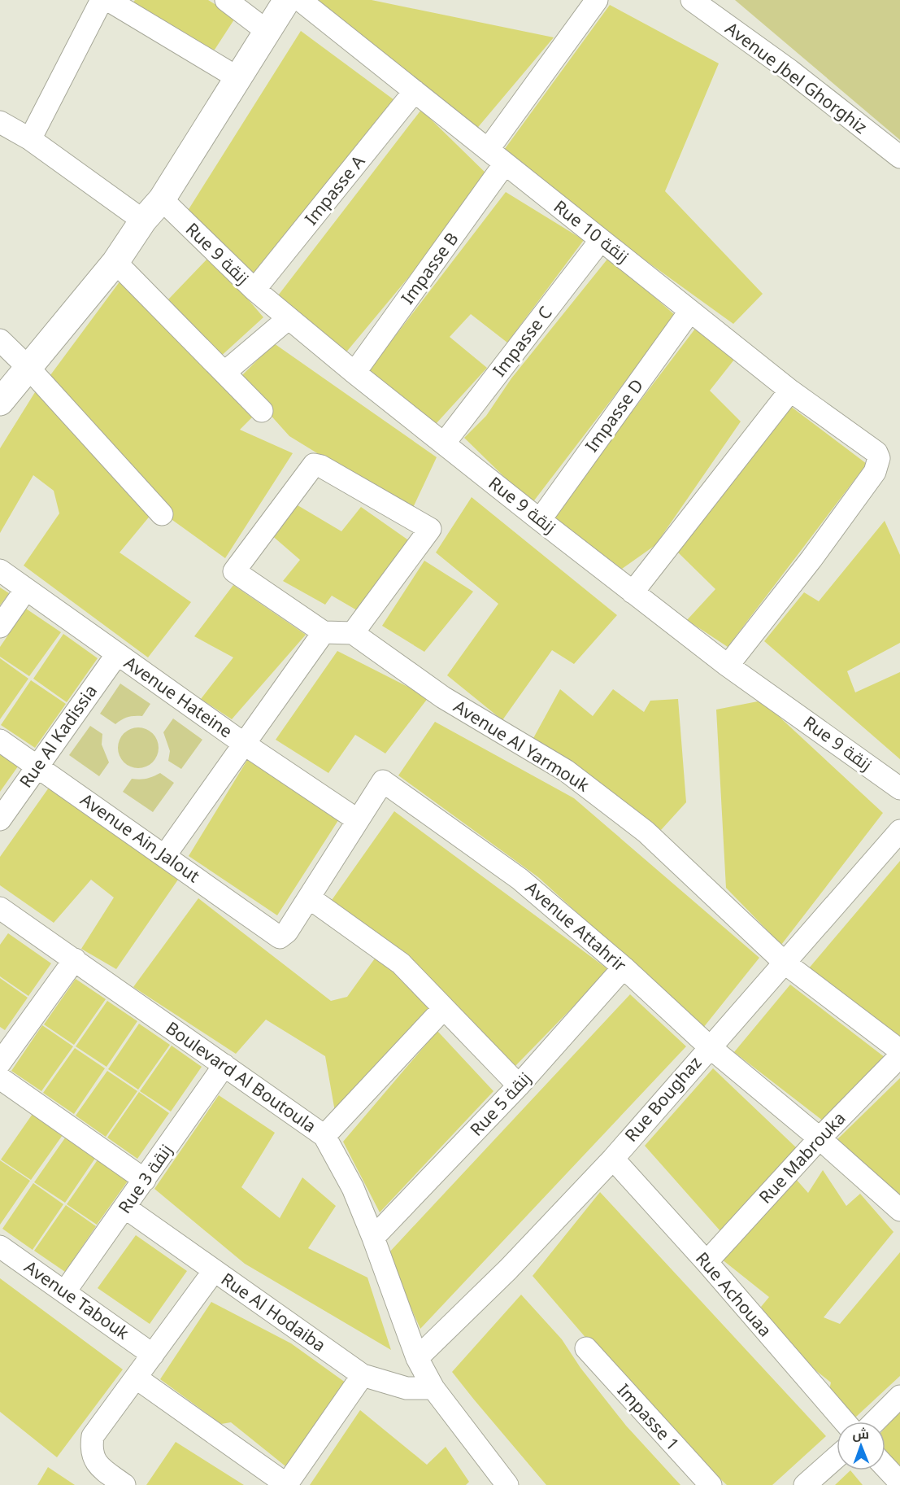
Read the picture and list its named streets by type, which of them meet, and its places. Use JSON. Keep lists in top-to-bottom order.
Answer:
{
  "streets": {
    "street": [
      "Avenue Jbel Ghorghiz",
      "Impasse A",
      "Rue 10 زنقة",
      "Rue 9 زنقة",
      "Impasse B",
      "Impasse C",
      "Impasse D",
      "Avenue Hateine",
      "Rue Al Kadissia",
      "Avenue Al Yarmouk",
      "Avenue Ain Jalout",
      "Avenue Attahrir",
      "Boulevard Al Boutoula",
      "Rue Boughaz",
      "Rue 5 زنقة",
      "Rue Mabrouka",
      "Rue 3 زنقة",
      "Rue Achouaa",
      "Avenue Tabouk",
      "Rue Al Hodaiba",
      "Impasse 1"
    ]
  },
  "crossings": [
    ["Impasse A", "Rue 10 زنقة"],
    ["Impasse A", "Rue 9 زنقة"],
    ["Rue 10 زنقة", "Rue 9 زنقة"],
    ["Rue 10 زنقة", "Impasse B"],
    ["Rue 10 زنقة", "Impasse C"],
    ["Rue 10 زنقة", "Impasse D"],
    ["Rue 9 زنقة", "Impasse B"],
    ["Rue 9 زنقة", "Impasse C"],
    ["Rue 9 زنقة", "Impasse D"],
    ["Avenue Hateine", "Rue Al Kadissia"],
    ["Avenue Hateine", "Avenue Attahrir"],
    ["Rue Al Kadissia", "Avenue Ain Jalout"],
    ["Avenue Al Yarmouk", "Rue Boughaz"],
    ["Avenue Ain Jalout", "Avenue Attahrir"],
    ["Avenue Attahrir", "Rue Boughaz"],
    ["Avenue Attahrir", "Rue 5 زنقة"],
    ["Avenue Attahrir", "Rue Mabrouka"],
    ["Boulevard Al Boutoula", "Rue Boughaz"],
    ["Boulevard Al Boutoula", "Rue 5 زنقة"],
    ["Boulevard Al Boutoula", "Rue 3 زنقة"],
    ["Boulevard Al Boutoula", "Rue Al Hodaiba"],
    ["Rue Boughaz", "Rue Achouaa"],
    ["Rue Mabrouka", "Rue Achouaa"],
    ["Rue 3 زنقة", "Avenue Tabouk"],
    ["Rue 3 زنقة", "Rue Al Hodaiba"]
  ],
  "north": "top"
}
